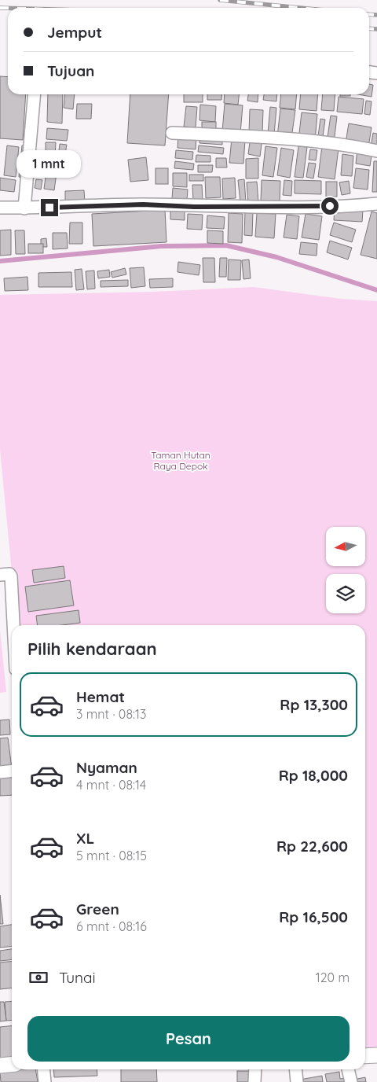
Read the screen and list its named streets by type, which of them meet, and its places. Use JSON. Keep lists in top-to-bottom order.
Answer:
{
  "parks": ["Taman Hutan Raya Depok"],
  "north": "left",
  "page": {
    "banner": ["Jemput", "Tujuan"],
    "bubble": "1 mnt",
    "heading": "Pilih kendaraan",
    "list": [
      {
        "name": "Hemat",
        "note": "3 mnt · 08:13",
        "value": "Rp 13,300"
      },
      {
        "name": "Nyaman",
        "note": "4 mnt · 08:14",
        "value": "Rp 18,000"
      },
      {
        "name": "XL",
        "note": "5 mnt · 08:15",
        "value": "Rp 22,600"
      },
      {
        "name": "Green",
        "note": "6 mnt · 08:16",
        "value": "Rp 16,500"
      }
    ],
    "pay": ["Tunai", "120 m"],
    "buttons": "Pesan"
  }
}
